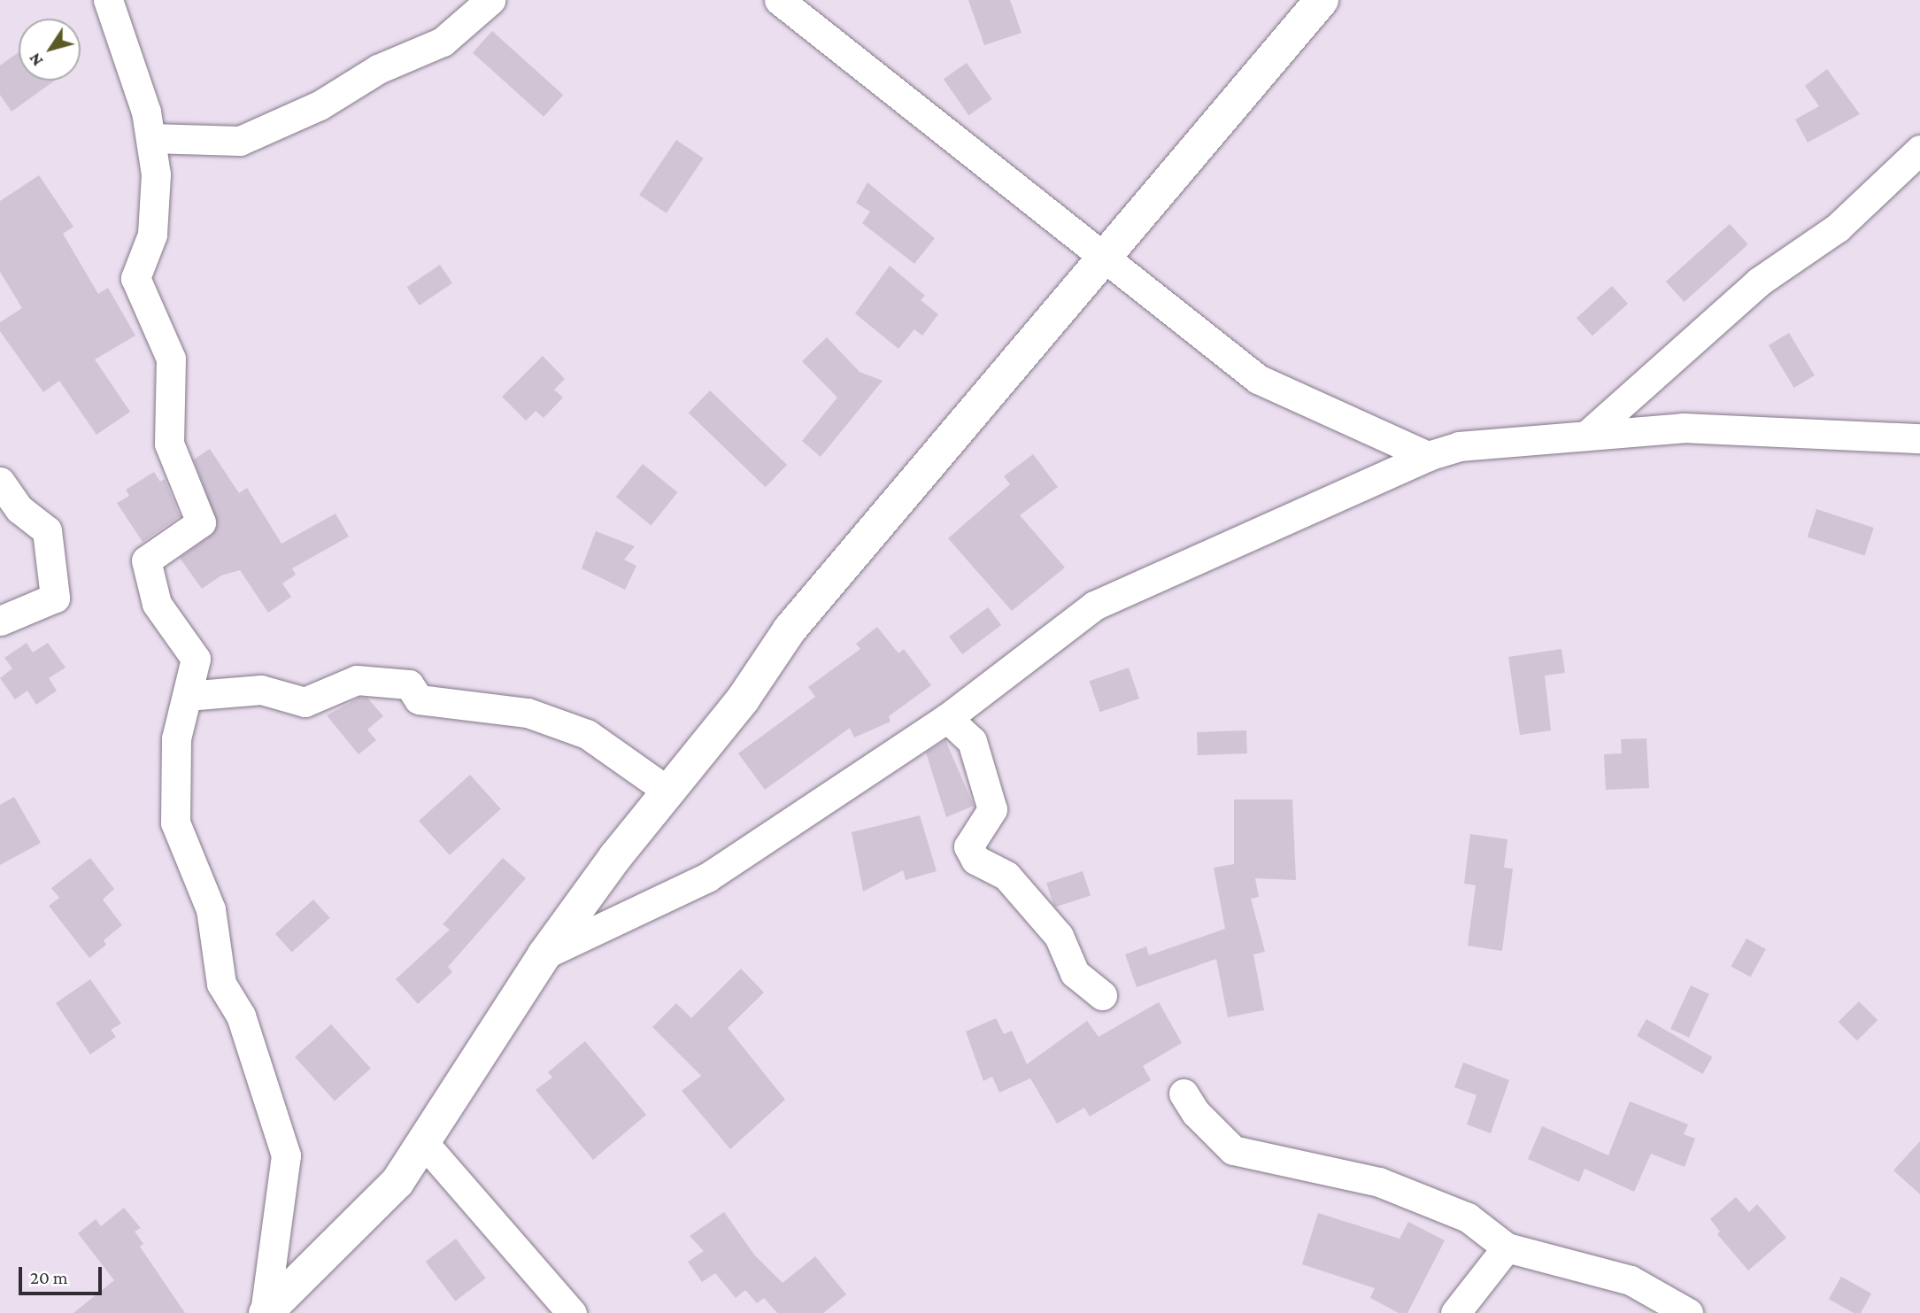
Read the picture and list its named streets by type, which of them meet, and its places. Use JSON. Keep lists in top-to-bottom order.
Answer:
{
  "scale_bar": "20 m",
  "north": "bottom left"
}
